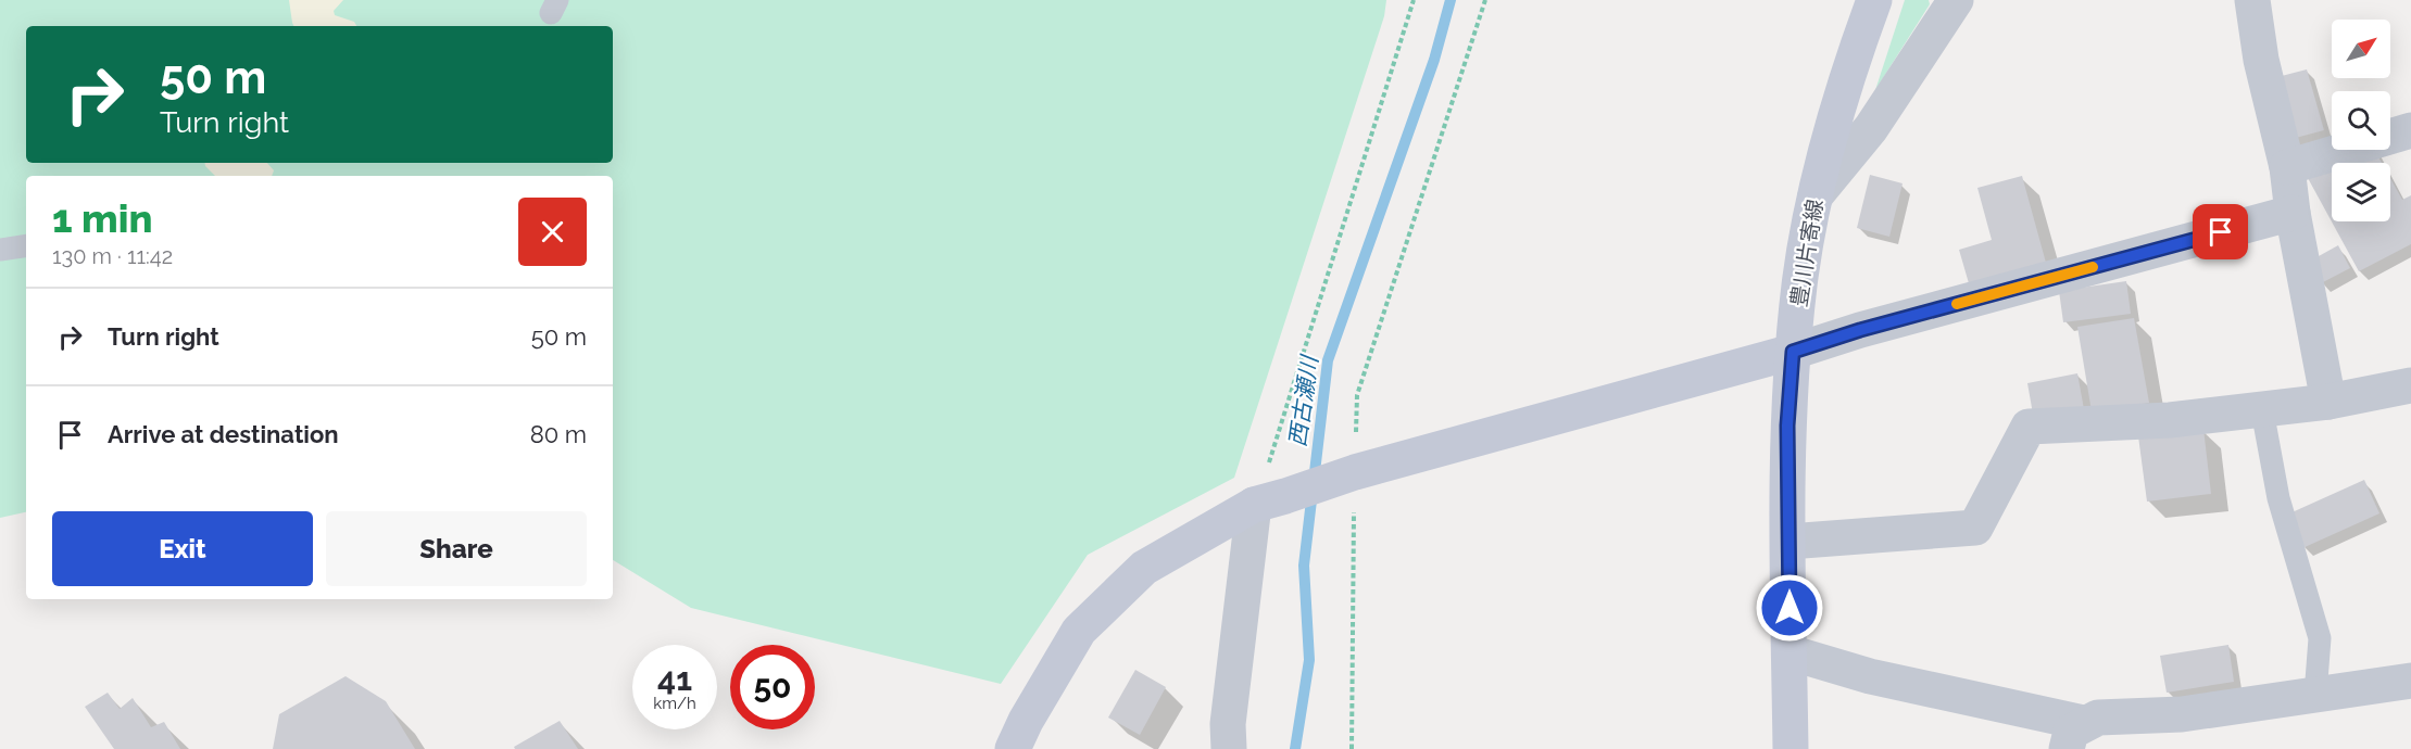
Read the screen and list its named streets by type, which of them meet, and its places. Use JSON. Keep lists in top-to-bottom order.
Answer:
{
  "streets": {
    "street": ["豊川片寄線"]
  },
  "water": ["西古瀬川"],
  "north": "top right",
  "page": {
    "turn": ["50 m", "Turn right"],
    "heading": ["1 min", "130 m · 11:42"],
    "list": [
      {
        "name": "Turn right",
        "value": "50 m"
      },
      {
        "name": "Arrive at destination",
        "value": "80 m"
      }
    ],
    "buttons": ["Exit", "Share"],
    "speed": "41 km/h",
    "limit": "50"
  }
}
